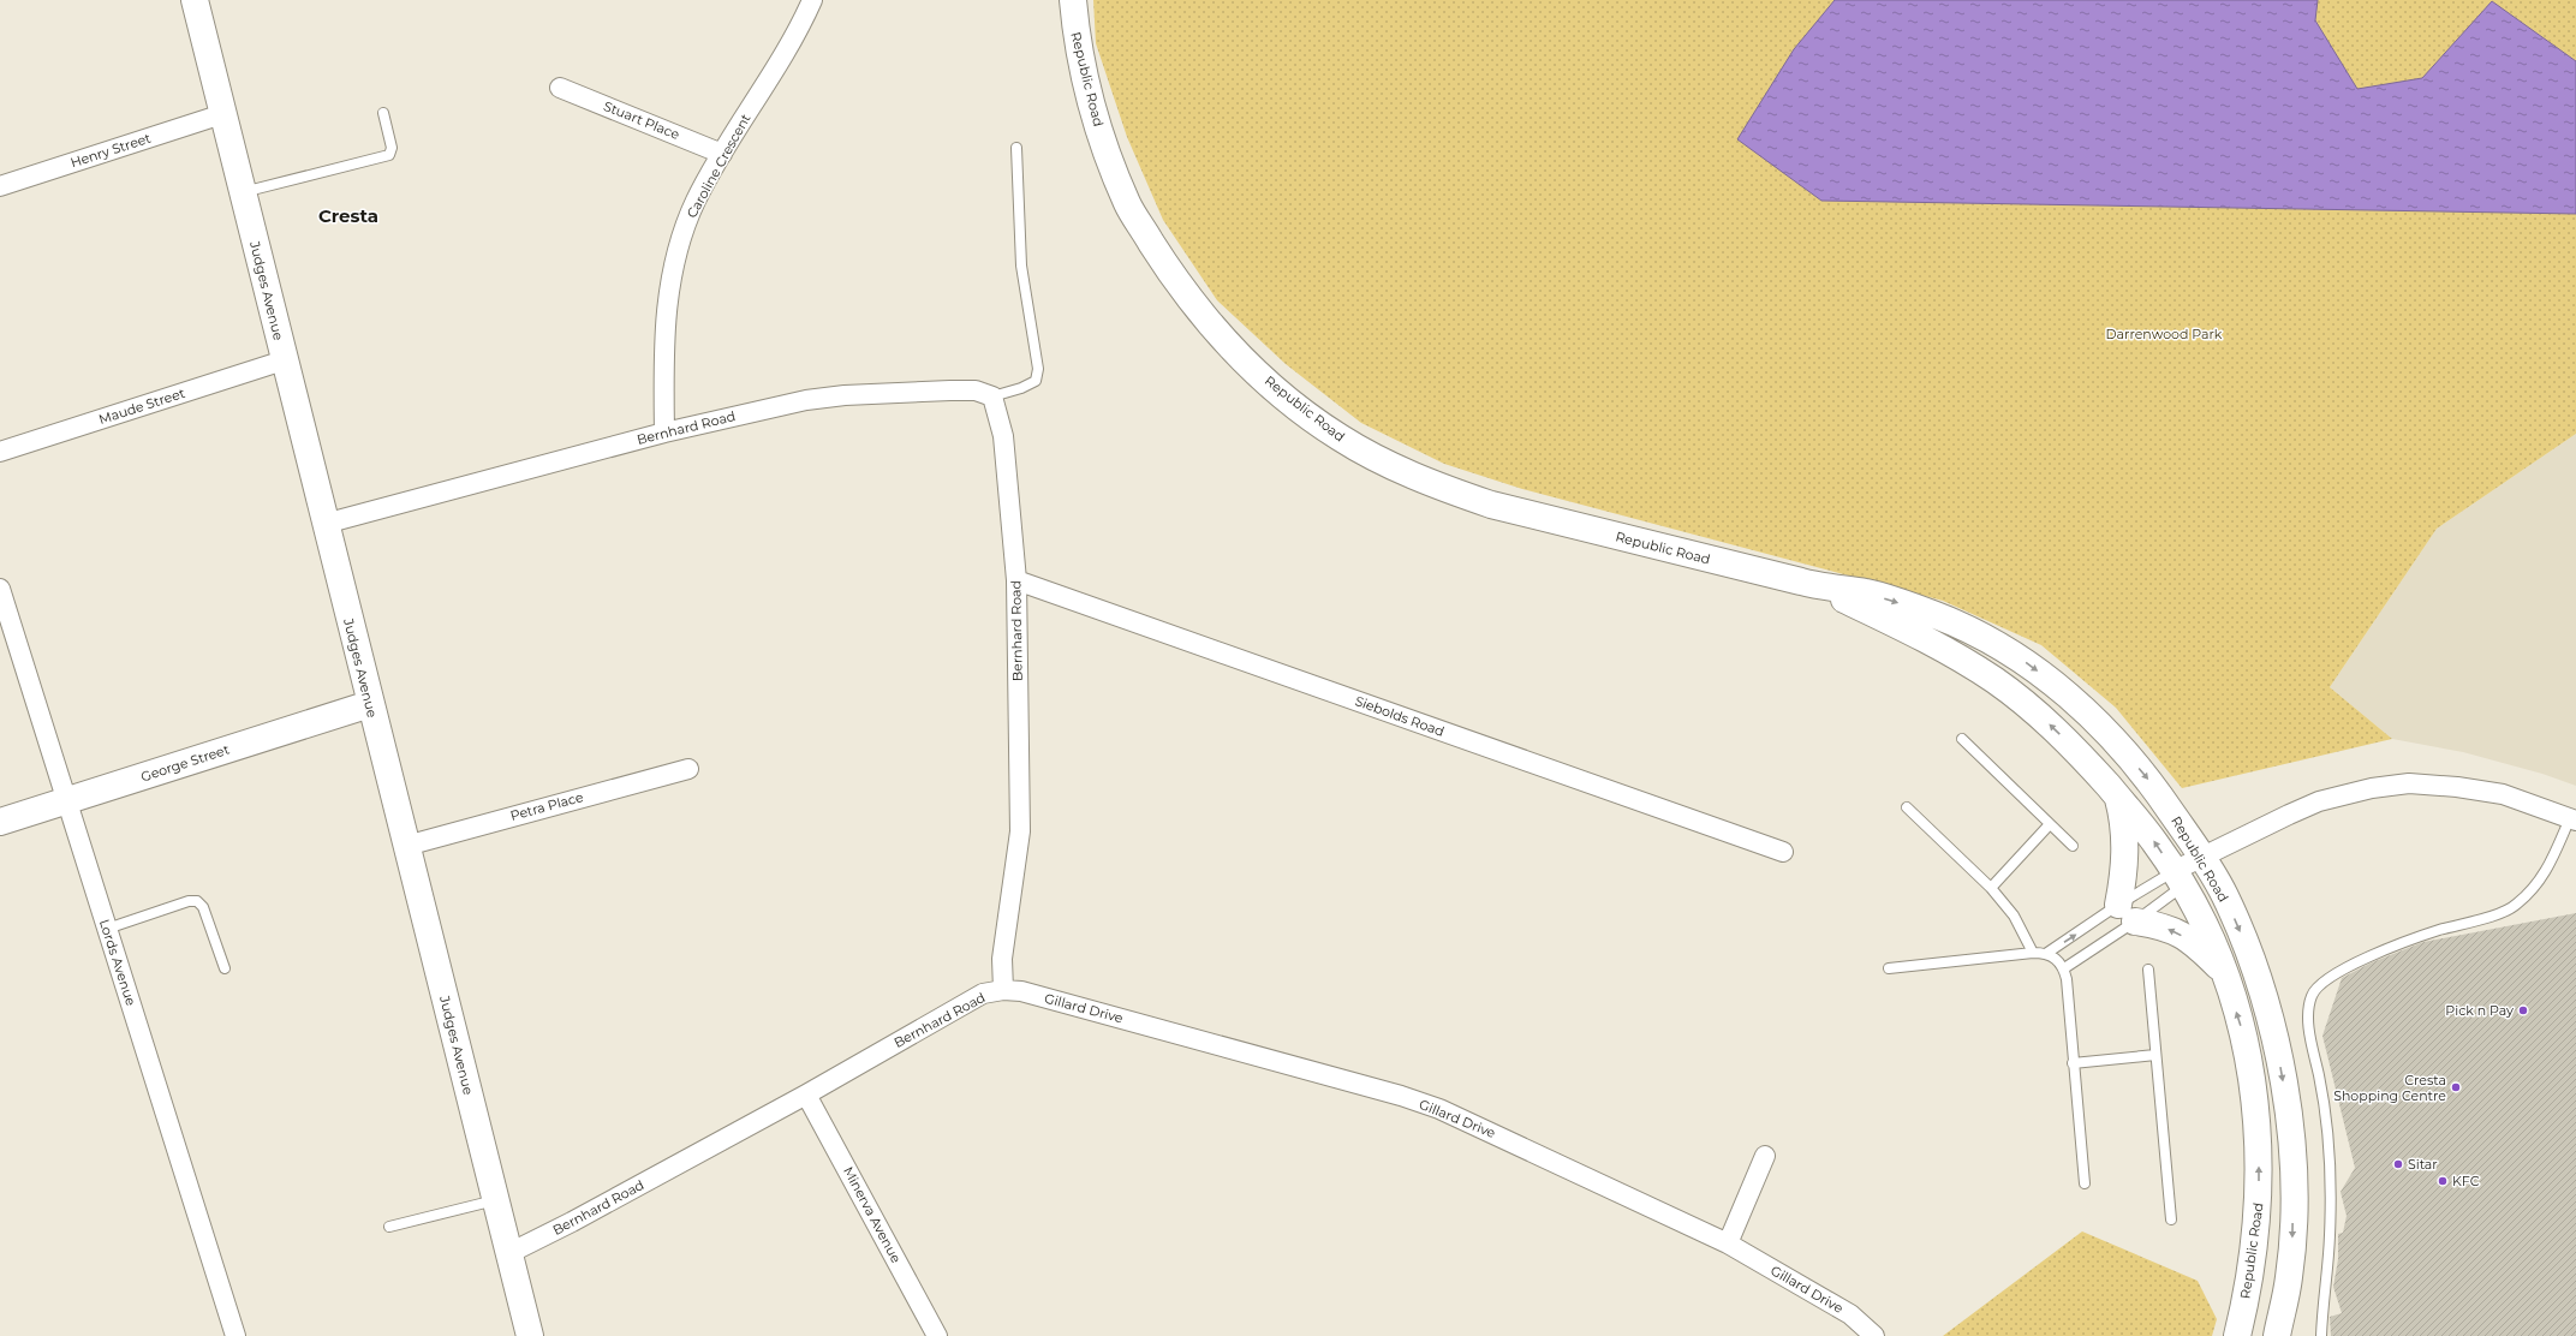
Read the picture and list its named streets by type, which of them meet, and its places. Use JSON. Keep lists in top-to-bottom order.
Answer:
{
  "streets": {
    "main road": ["Republic Road", "Judges Avenue", "George Street"],
    "street": [
      "Stuart Place",
      "Henry Street",
      "Caroline Crescent",
      "Maude Street",
      "Bernhard Road",
      "Siebolds Road",
      "Petra Place",
      "Lords Avenue",
      "Gillard Drive",
      "Minerva Avenue"
    ]
  },
  "crossings": [
    ["Stuart Place", "Caroline Crescent"],
    ["Henry Street", "Judges Avenue"],
    ["Caroline Crescent", "Bernhard Road"],
    ["Judges Avenue", "Maude Street"],
    ["Judges Avenue", "Bernhard Road"],
    ["Judges Avenue", "George Street"],
    ["Judges Avenue", "Petra Place"],
    ["Bernhard Road", "Siebolds Road"],
    ["Bernhard Road", "Gillard Drive"],
    ["Bernhard Road", "Minerva Avenue"],
    ["George Street", "Lords Avenue"]
  ],
  "districts": ["Cresta"],
  "parks": ["Darrenwood Park"],
  "places": [
    "Pick n Pay",
    "Cresta Shopping Centre",
    "Sitar",
    "KFC"
  ]
}
